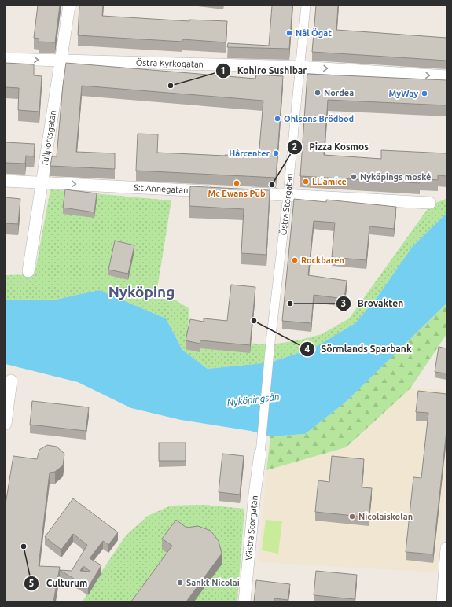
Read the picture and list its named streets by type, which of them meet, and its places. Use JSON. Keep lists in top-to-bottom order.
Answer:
{
  "streets": {
    "street": [
      "Östra Kyrkogatan",
      "Tullportsgatan",
      "S:t Annegatan",
      "Östra Storgatan",
      "Västra Storgatan"
    ]
  },
  "crossings": [
    ["Östra Kyrkogatan", "Tullportsgatan"],
    ["Östra Kyrkogatan", "Östra Storgatan"],
    ["Tullportsgatan", "S:t Annegatan"],
    ["Östra Storgatan", "Västra Storgatan"]
  ],
  "one_way": ["Östra Kyrkogatan", "S:t Annegatan"],
  "districts": ["Nyköping"],
  "water": ["Nyköpingsån"],
  "places": [
    "Nål Ögat",
    "Kohiro Sushibar",
    "Nordea",
    "MyWay",
    "Ohlsons Brödbod",
    "Hårcenter",
    "Nyköpings moské",
    "LL'amice",
    "Mc Ewans Pub",
    "Pizza Kosmos",
    "Rockbaren",
    "Brovakten",
    "Sörmlands Sparbank",
    "Nicolaiskolan",
    "Culturum",
    "Sankt Nicolai"
  ]
}
